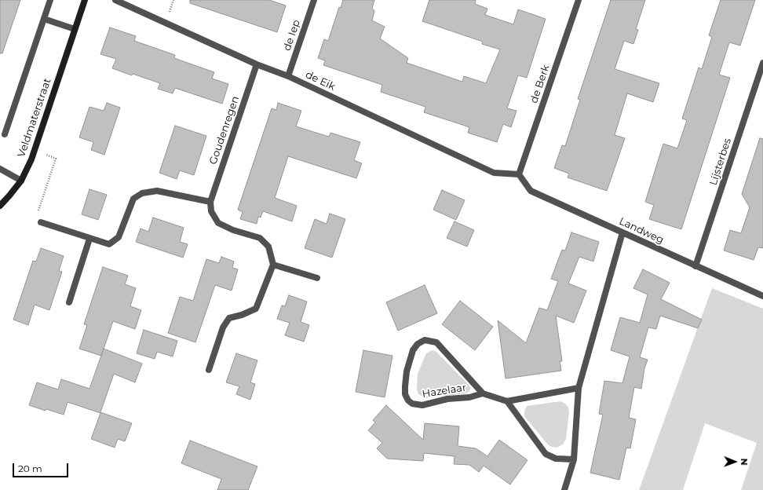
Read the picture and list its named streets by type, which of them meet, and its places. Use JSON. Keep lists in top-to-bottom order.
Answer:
{
  "streets": {
    "street": [
      "de Iep",
      "de Eik",
      "de Berk",
      "Veldmaterstraat",
      "Goudenregen",
      "Lijsterbes",
      "Landweg",
      "Hazelaar"
    ]
  },
  "crossings": [
    ["de Iep", "de Eik"],
    ["de Eik", "de Berk"],
    ["de Eik", "Goudenregen"],
    ["de Eik", "Landweg"],
    ["de Berk", "Landweg"],
    ["Lijsterbes", "Landweg"]
  ],
  "scale_bar": "20 m",
  "north": "right"
}
